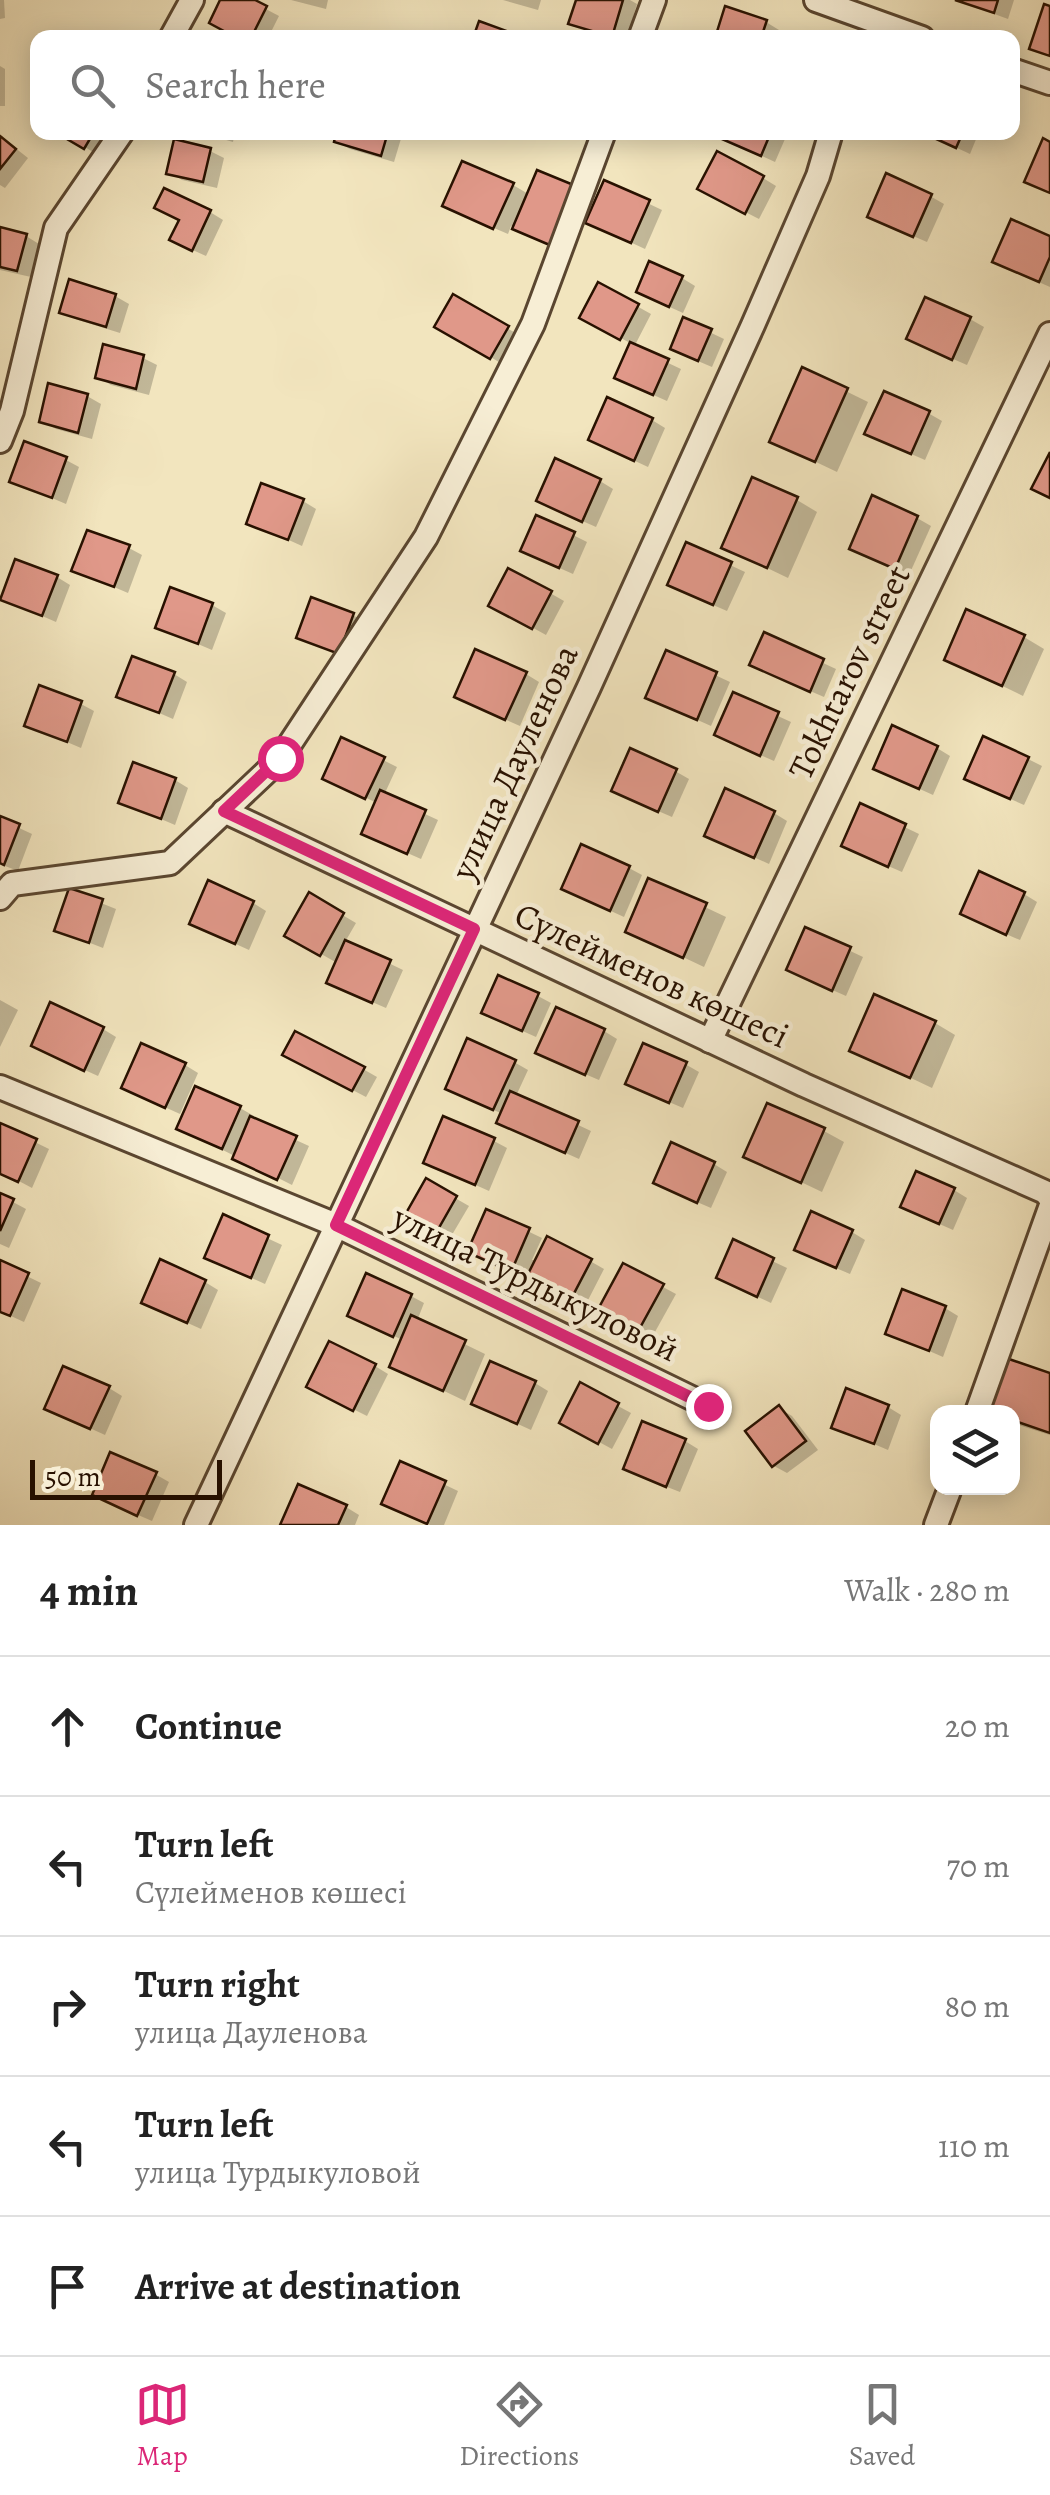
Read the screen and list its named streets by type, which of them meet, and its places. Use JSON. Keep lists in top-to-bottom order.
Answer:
{
  "streets": {
    "street": [
      "Tokhtarov street",
      "улица Дауленова",
      "Сүлейменов көшесі",
      "улица Турдыкуловой"
    ]
  },
  "crossings": [
    ["Tokhtarov street", "Сүлейменов көшесі"],
    ["улица Дауленова", "Сүлейменов көшесі"],
    ["улица Дауленова", "улица Турдыкуловой"]
  ],
  "scale_bar": "50 m",
  "page": {
    "search": "Search here",
    "scale": "50 m",
    "heading": ["4 min", "Walk · 280 m"],
    "list": [
      ["Continue", "20 m"],
      ["Turn left", "Сүлейменов көшесі", "70 m"],
      ["Turn right", "улица Дауленова", "80 m"],
      ["Turn left", "улица Турдыкуловой", "110 m"],
      "Arrive at destination"
    ],
    "nav": ["Map", "Directions", "Saved"]
  }
}
